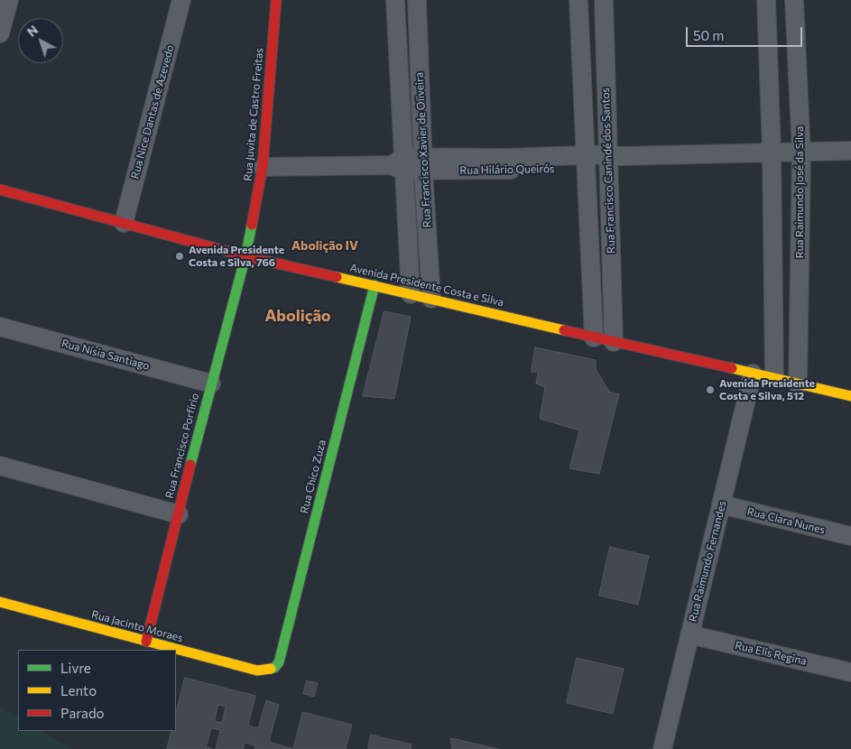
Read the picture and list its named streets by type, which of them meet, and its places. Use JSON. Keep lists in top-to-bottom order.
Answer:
{
  "streets": {
    "street": [
      "Rua Nice Dantas de Azevedo",
      "Rua Juvita de Castro Freitas",
      "Rua Francisco Xavier de Oliveira",
      "Rua Hilário Queirós",
      "Rua Francisco Canindé dos Santos",
      "Rua Raimundo José da Silva",
      "Avenida Presidente Costa e Silva",
      "Rua Nísia Santiago",
      "Rua Francisco Porfírio",
      "Rua Chico Zuza",
      "Rua Clara Nunes",
      "Rua Raimundo Fernandes",
      "Rua Jacinto Moraes",
      "Rua Elis Regina"
    ]
  },
  "crossings": [
    ["Rua Nice Dantas de Azevedo", "Avenida Presidente Costa e Silva"],
    ["Rua Juvita de Castro Freitas", "Rua Hilário Queirós"],
    ["Rua Juvita de Castro Freitas", "Avenida Presidente Costa e Silva"],
    ["Rua Juvita de Castro Freitas", "Rua Francisco Porfírio"],
    ["Rua Francisco Xavier de Oliveira", "Rua Hilário Queirós"],
    ["Rua Francisco Xavier de Oliveira", "Avenida Presidente Costa e Silva"],
    ["Rua Hilário Queirós", "Rua Francisco Canindé dos Santos"],
    ["Rua Hilário Queirós", "Rua Raimundo José da Silva"],
    ["Rua Francisco Canindé dos Santos", "Avenida Presidente Costa e Silva"],
    ["Rua Raimundo José da Silva", "Avenida Presidente Costa e Silva"],
    ["Avenida Presidente Costa e Silva", "Rua Francisco Porfírio"],
    ["Avenida Presidente Costa e Silva", "Rua Chico Zuza"],
    ["Avenida Presidente Costa e Silva", "Rua Raimundo Fernandes"],
    ["Rua Nísia Santiago", "Rua Francisco Porfírio"],
    ["Rua Francisco Porfírio", "Rua Jacinto Moraes"],
    ["Rua Chico Zuza", "Rua Jacinto Moraes"],
    ["Rua Clara Nunes", "Rua Raimundo Fernandes"],
    ["Rua Raimundo Fernandes", "Rua Elis Regina"]
  ],
  "districts": ["Abolição IV", "Abolição"],
  "places": ["Avenida Presidente Costa e Silva, 766", "Avenida Presidente Costa e Silva, 512"],
  "legend": ["Livre", "Lento", "Parado"],
  "scale_bar": "50 m",
  "north": "top left"
}
